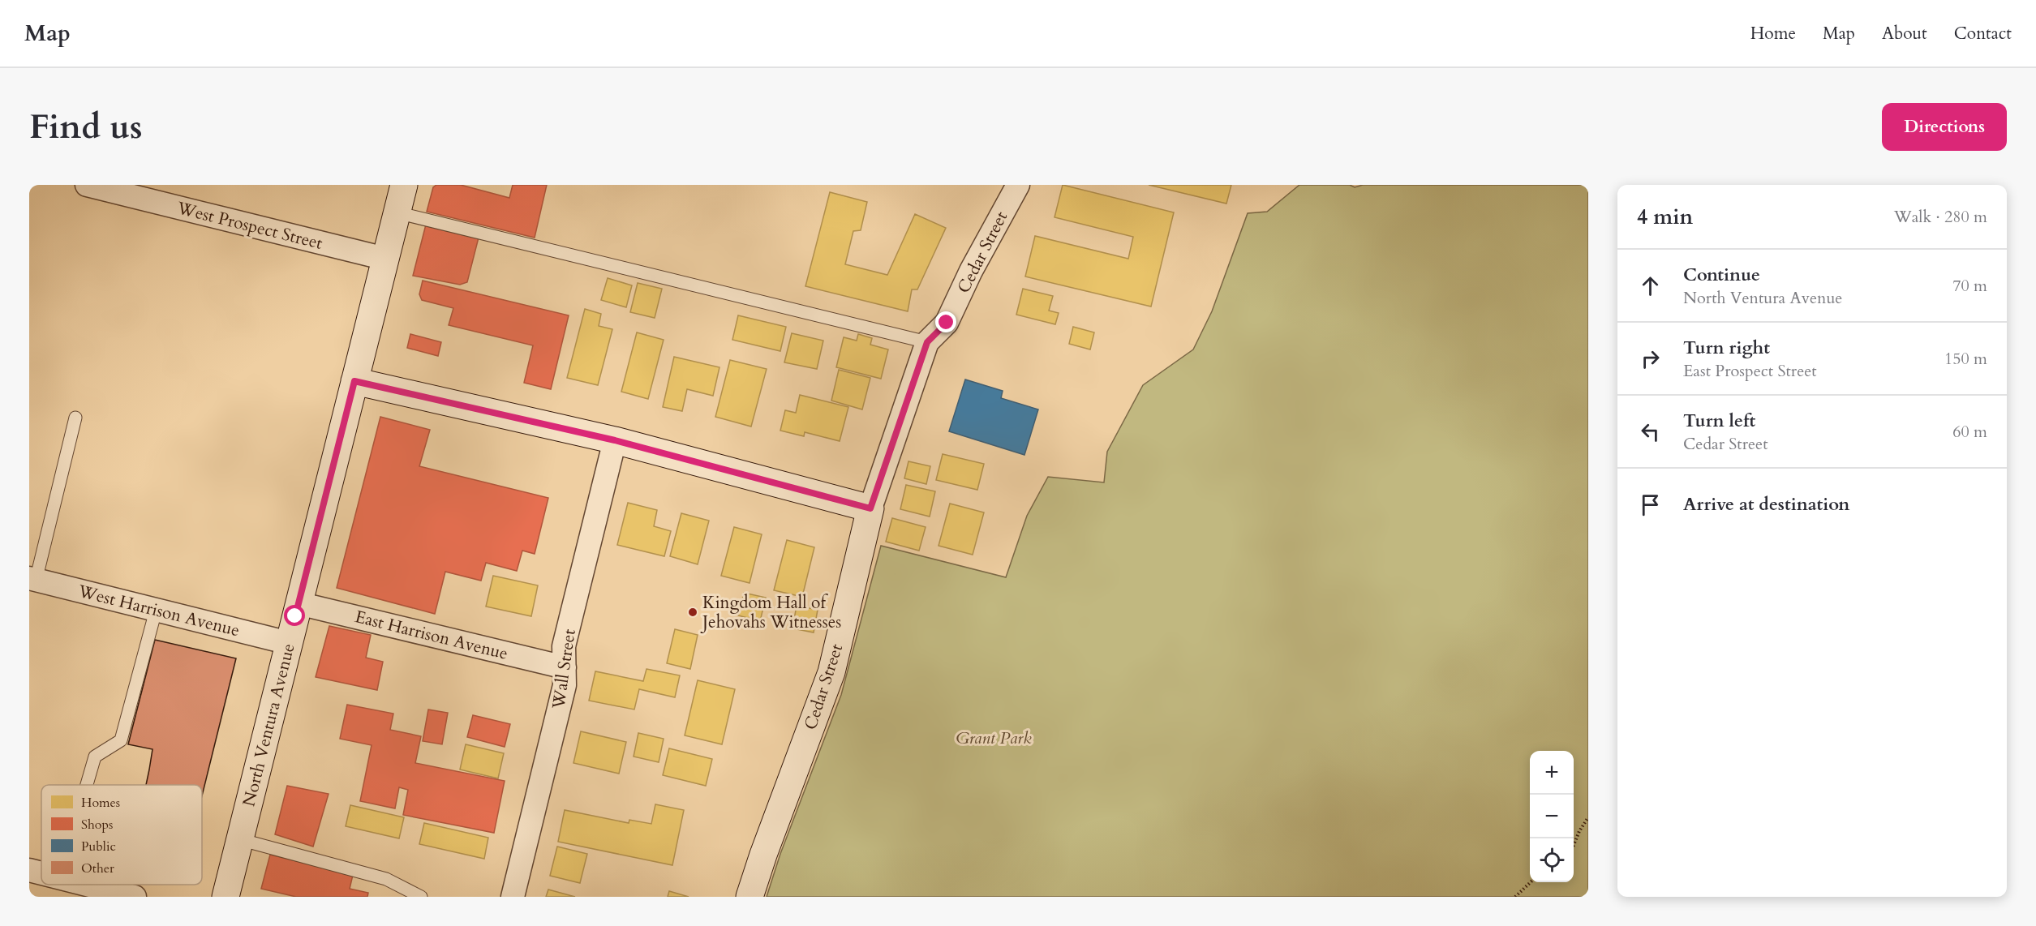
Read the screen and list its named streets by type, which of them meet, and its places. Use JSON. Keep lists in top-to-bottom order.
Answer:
{
  "streets": {
    "main road": ["Cedar Street", "North Ventura Avenue"],
    "street": [
      "West Prospect Street",
      "West Harrison Avenue",
      "East Harrison Avenue",
      "Wall Street"
    ]
  },
  "crossings": [
    ["West Prospect Street", "North Ventura Avenue"],
    ["West Harrison Avenue", "North Ventura Avenue"],
    ["East Harrison Avenue", "Wall Street"],
    ["East Harrison Avenue", "North Ventura Avenue"]
  ],
  "parks": ["Grant Park"],
  "places": ["Kingdom Hall of Jehovahs Witnesses"],
  "legend": [
    "Homes",
    "Shops",
    "Public",
    "Other"
  ],
  "page": {
    "header": "Map",
    "nav": [
      "Home",
      "Map",
      "About",
      "Contact"
    ],
    "buttons": "Directions",
    "title": "Find us",
    "heading": ["4 min", "Walk · 280 m"],
    "list": [
      ["Continue", "North Ventura Avenue", "70 m"],
      ["Turn right", "East Prospect Street", "150 m"],
      ["Turn left", "Cedar Street", "60 m"],
      "Arrive at destination"
    ],
    "map_buttons": ["+", "−"]
  }
}
